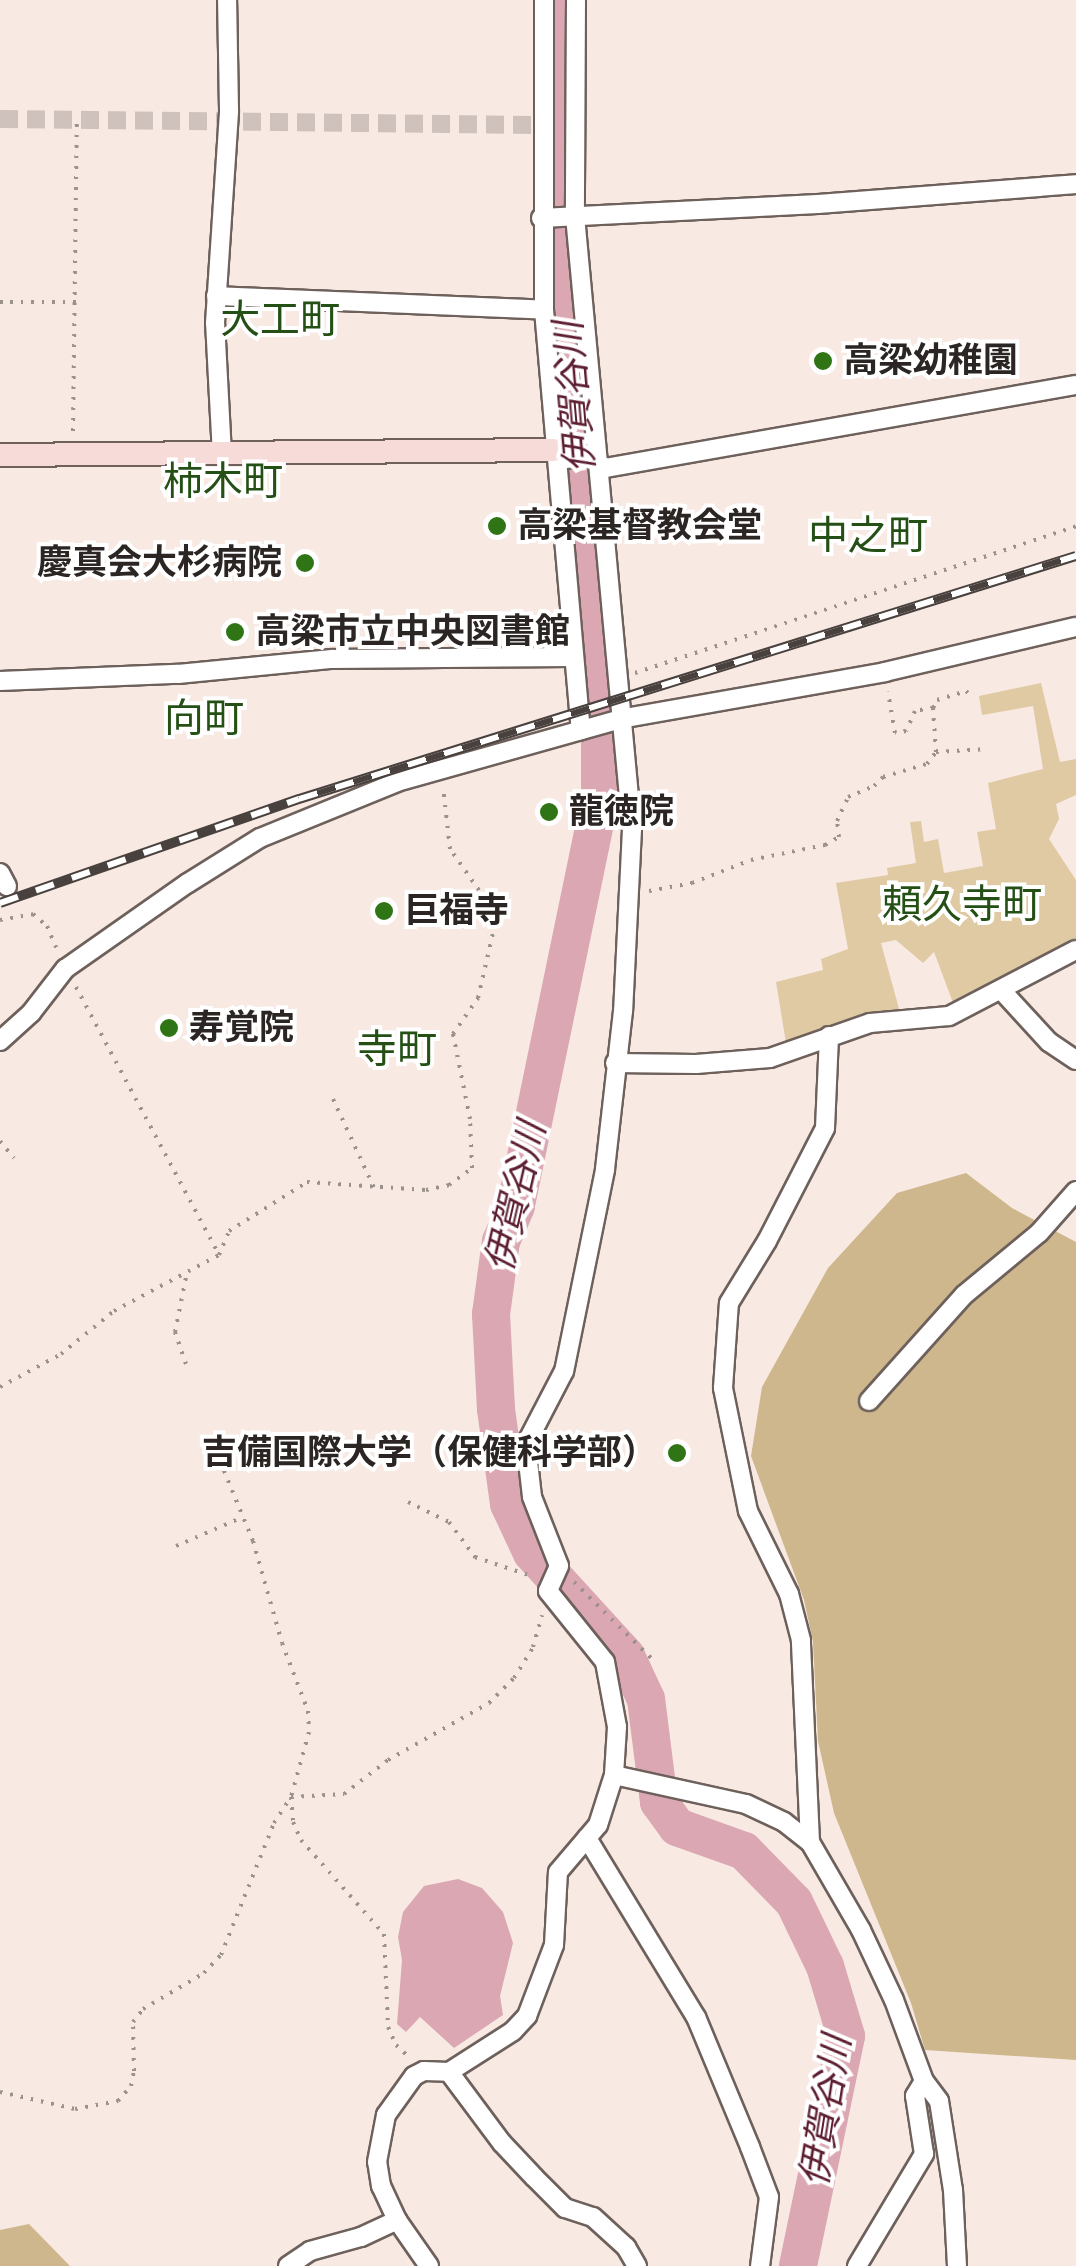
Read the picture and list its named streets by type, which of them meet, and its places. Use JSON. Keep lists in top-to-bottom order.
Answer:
{
  "districts": [
    "大工町",
    "柿木町",
    "中之町",
    "向町",
    "頼久寺町",
    "寺町"
  ],
  "water": ["伊賀谷川"],
  "places": [
    "高梁幼稚園",
    "高梁基督教会堂",
    "慶真会大杉病院",
    "高梁市立中央図書館",
    "龍徳院",
    "巨福寺",
    "寿覚院",
    "吉備国際大学（保健科学部）"
  ]
}
